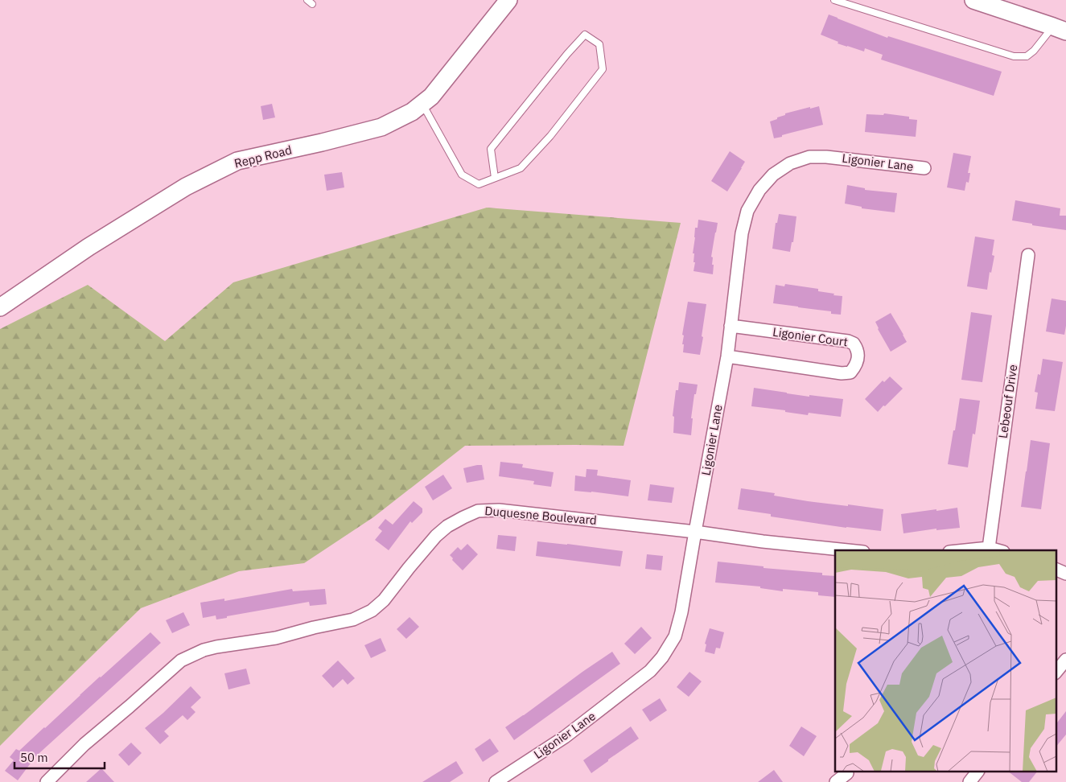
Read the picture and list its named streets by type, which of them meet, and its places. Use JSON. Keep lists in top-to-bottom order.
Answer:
{
  "streets": {
    "street": [
      "Repp Road",
      "Ligonier Lane",
      "Ligonier Court",
      "Lebeouf Drive",
      "Duquesne Boulevard"
    ]
  },
  "crossings": [
    ["Ligonier Lane", "Ligonier Court"],
    ["Ligonier Lane", "Duquesne Boulevard"]
  ],
  "scale_bar": "50 m"
}
